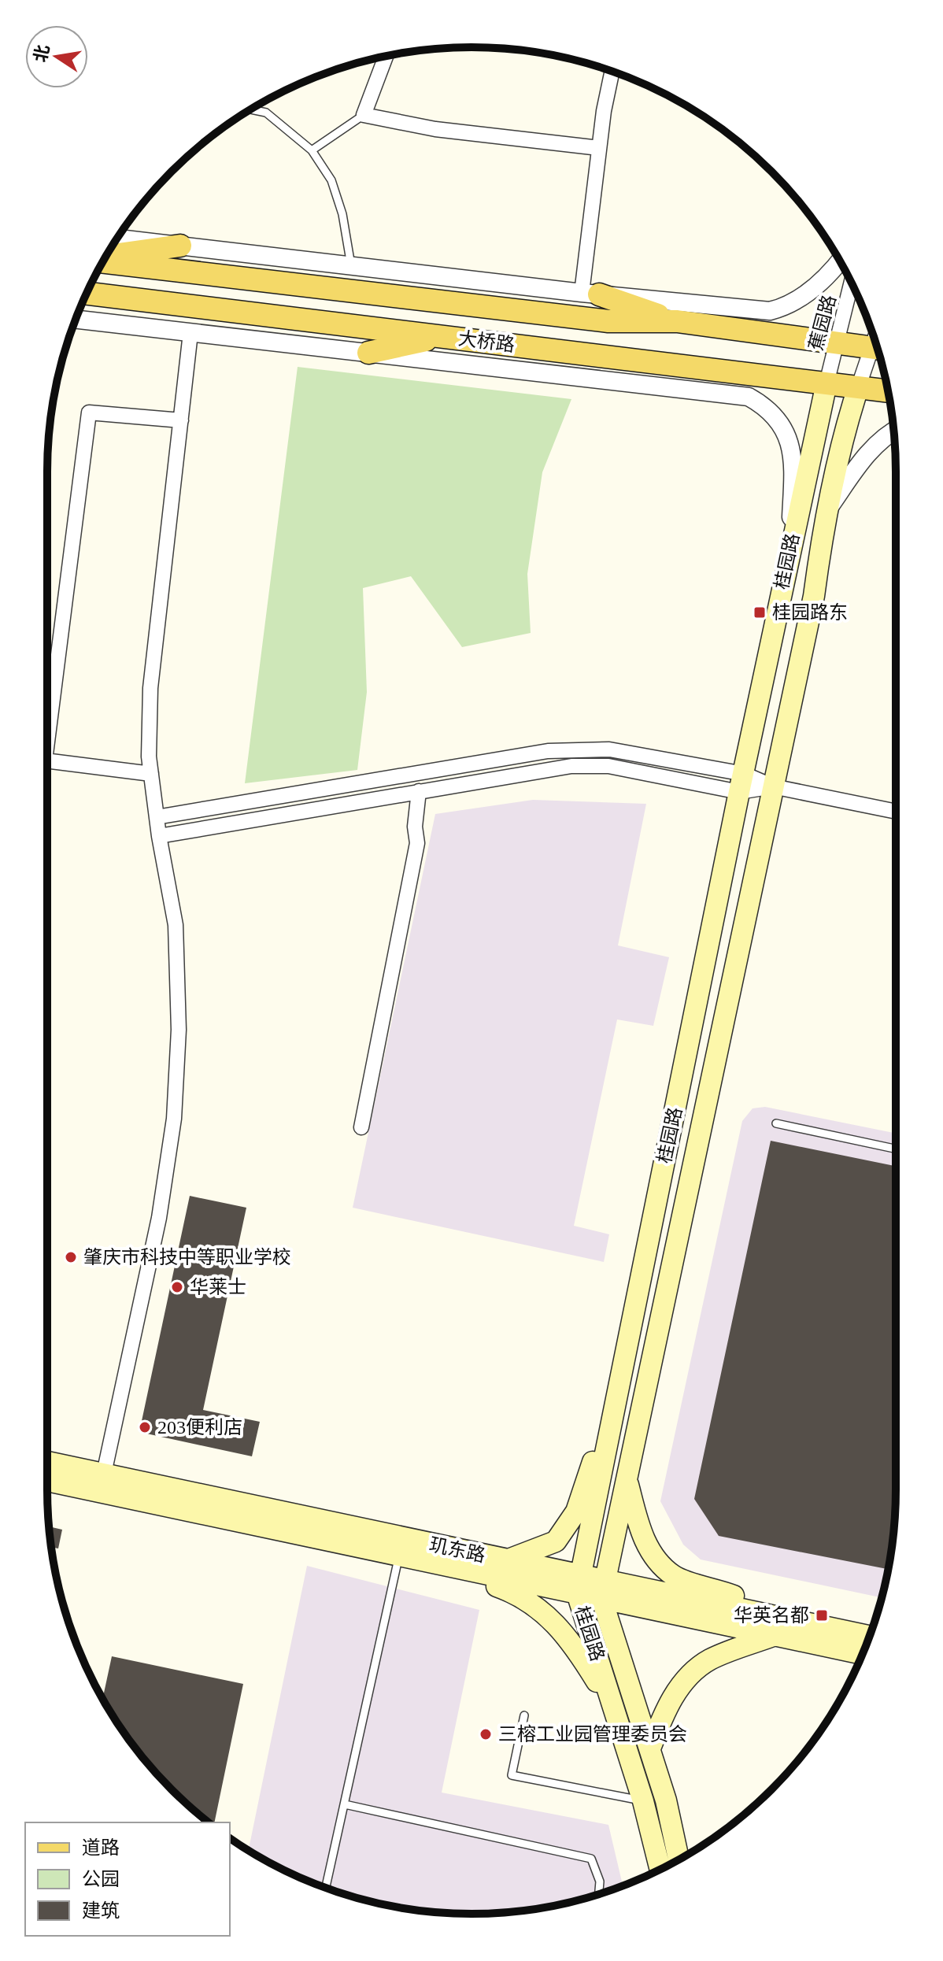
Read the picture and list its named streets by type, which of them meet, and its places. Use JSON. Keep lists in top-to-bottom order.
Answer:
{
  "streets": {
    "main road": ["大桥路", "桂园路", "玑东路"],
    "street": ["蕉园路"]
  },
  "crossings": [
    ["蕉园路", "大桥路"],
    ["蕉园路", "桂园路"],
    ["大桥路", "桂园路"],
    ["桂园路", "玑东路"]
  ],
  "places": {
    "transit": ["桂园路东", "华英名都"],
    "other": [
      "肇庆市科技中等职业学校",
      "华莱士",
      "203便利店",
      "三榕工业园管理委员会"
    ]
  },
  "legend": ["道路", "公园", "建筑"],
  "north": "left"
}
